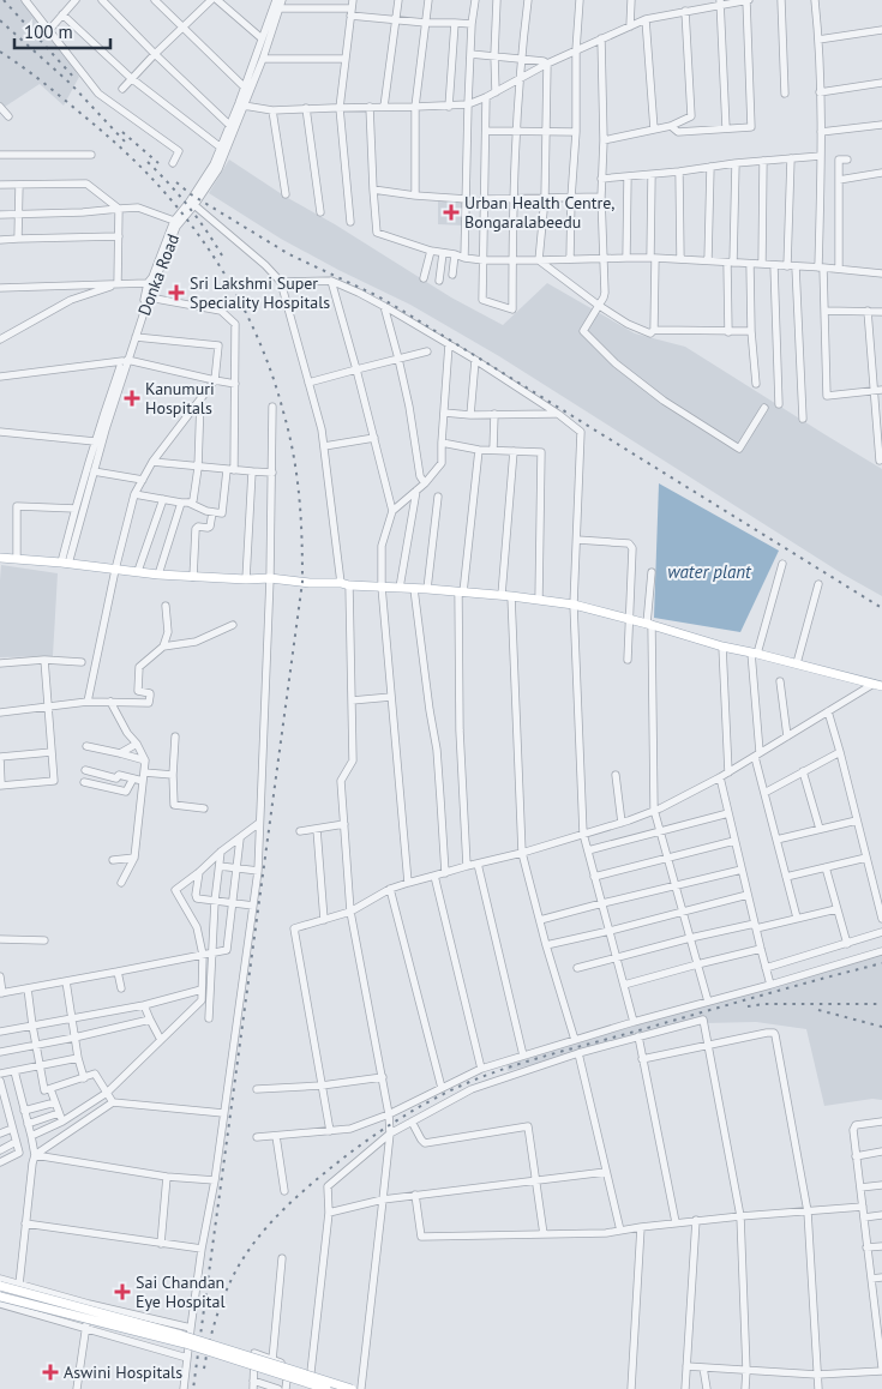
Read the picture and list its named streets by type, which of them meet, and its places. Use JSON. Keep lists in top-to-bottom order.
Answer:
{
  "streets": {
    "street": ["Donka Road"]
  },
  "water": ["water plant"],
  "places": {
    "health": [
      "Urban Health Centre, Bongaralabeedu",
      "Sri Lakshmi Super Speciality Hospitals",
      "Kanumuri Hospitals",
      "Sai Chandan Eye Hospital",
      "Aswini Hospitals"
    ]
  },
  "scale_bar": "100 m"
}
